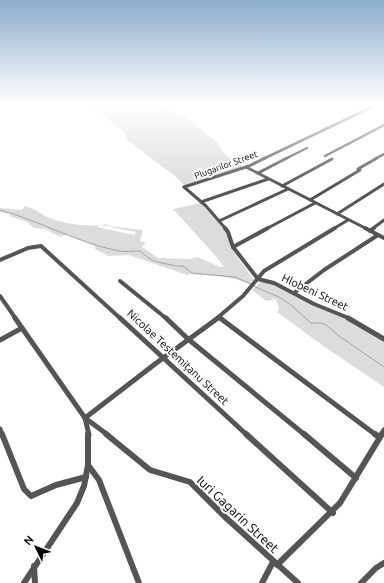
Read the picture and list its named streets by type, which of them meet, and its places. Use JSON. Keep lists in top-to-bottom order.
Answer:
{
  "streets": {
    "street": [
      "Plugarilor Street",
      "Hlobeni Street",
      "Nicolae Testemițanu Street",
      "Iuri Gagarin Street"
    ]
  },
  "north": "top left"
}
